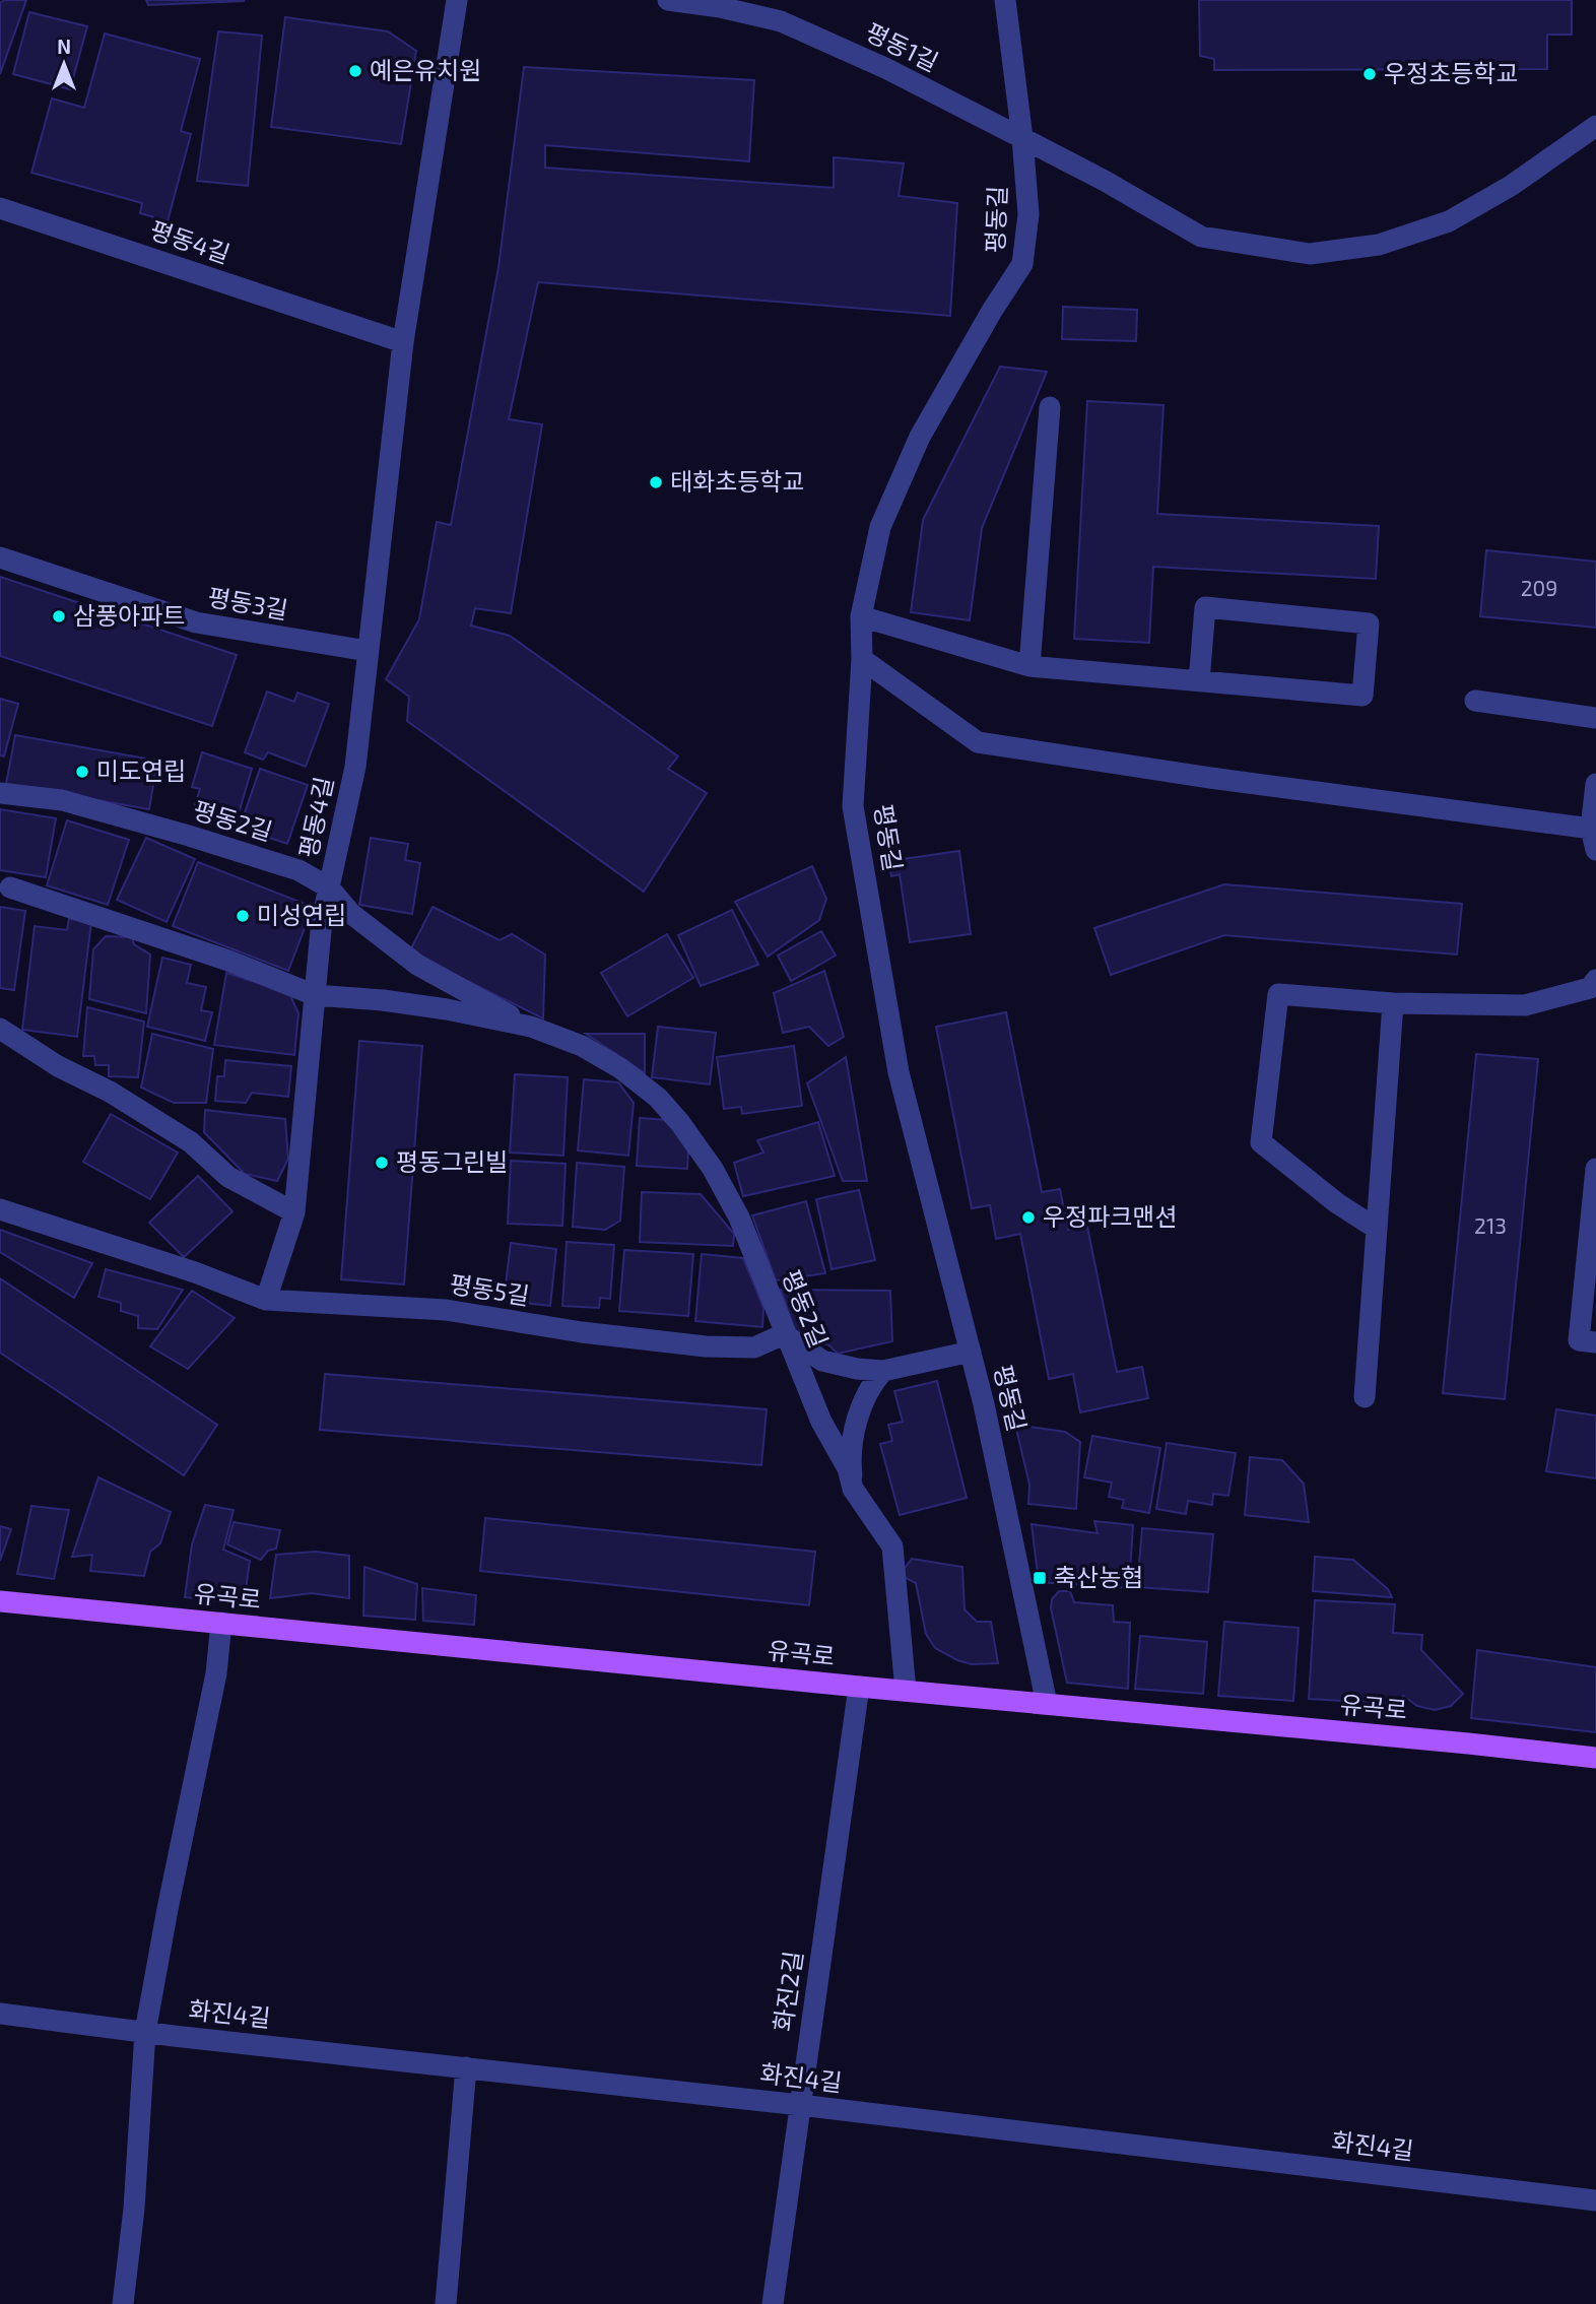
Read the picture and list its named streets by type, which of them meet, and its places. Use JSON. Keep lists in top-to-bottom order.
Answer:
{
  "streets": {
    "main road": ["유곡로"],
    "street": [
      "평동1길",
      "평동길",
      "평동4길",
      "평동3길",
      "평동2길",
      "평동5길",
      "화진2길",
      "화진4길"
    ]
  },
  "crossings": [
    ["평동1길", "평동길"],
    ["평동길", "유곡로"],
    ["평동4길", "평동3길"],
    ["평동4길", "평동2길"],
    ["평동4길", "평동5길"],
    ["평동2길", "평동5길"],
    ["평동2길", "유곡로"],
    ["유곡로", "화진2길"],
    ["화진2길", "화진4길"]
  ],
  "places": {
    "other": [
      "예은유치원",
      "우정초등학교",
      "태화초등학교",
      "삼풍아파트",
      "미도연립",
      "미성연립",
      "평동그린빌",
      "우정파크맨션"
    ],
    "transit": ["축산농협"]
  },
  "house_numbers": ["209", "213"],
  "north": "top"
}
